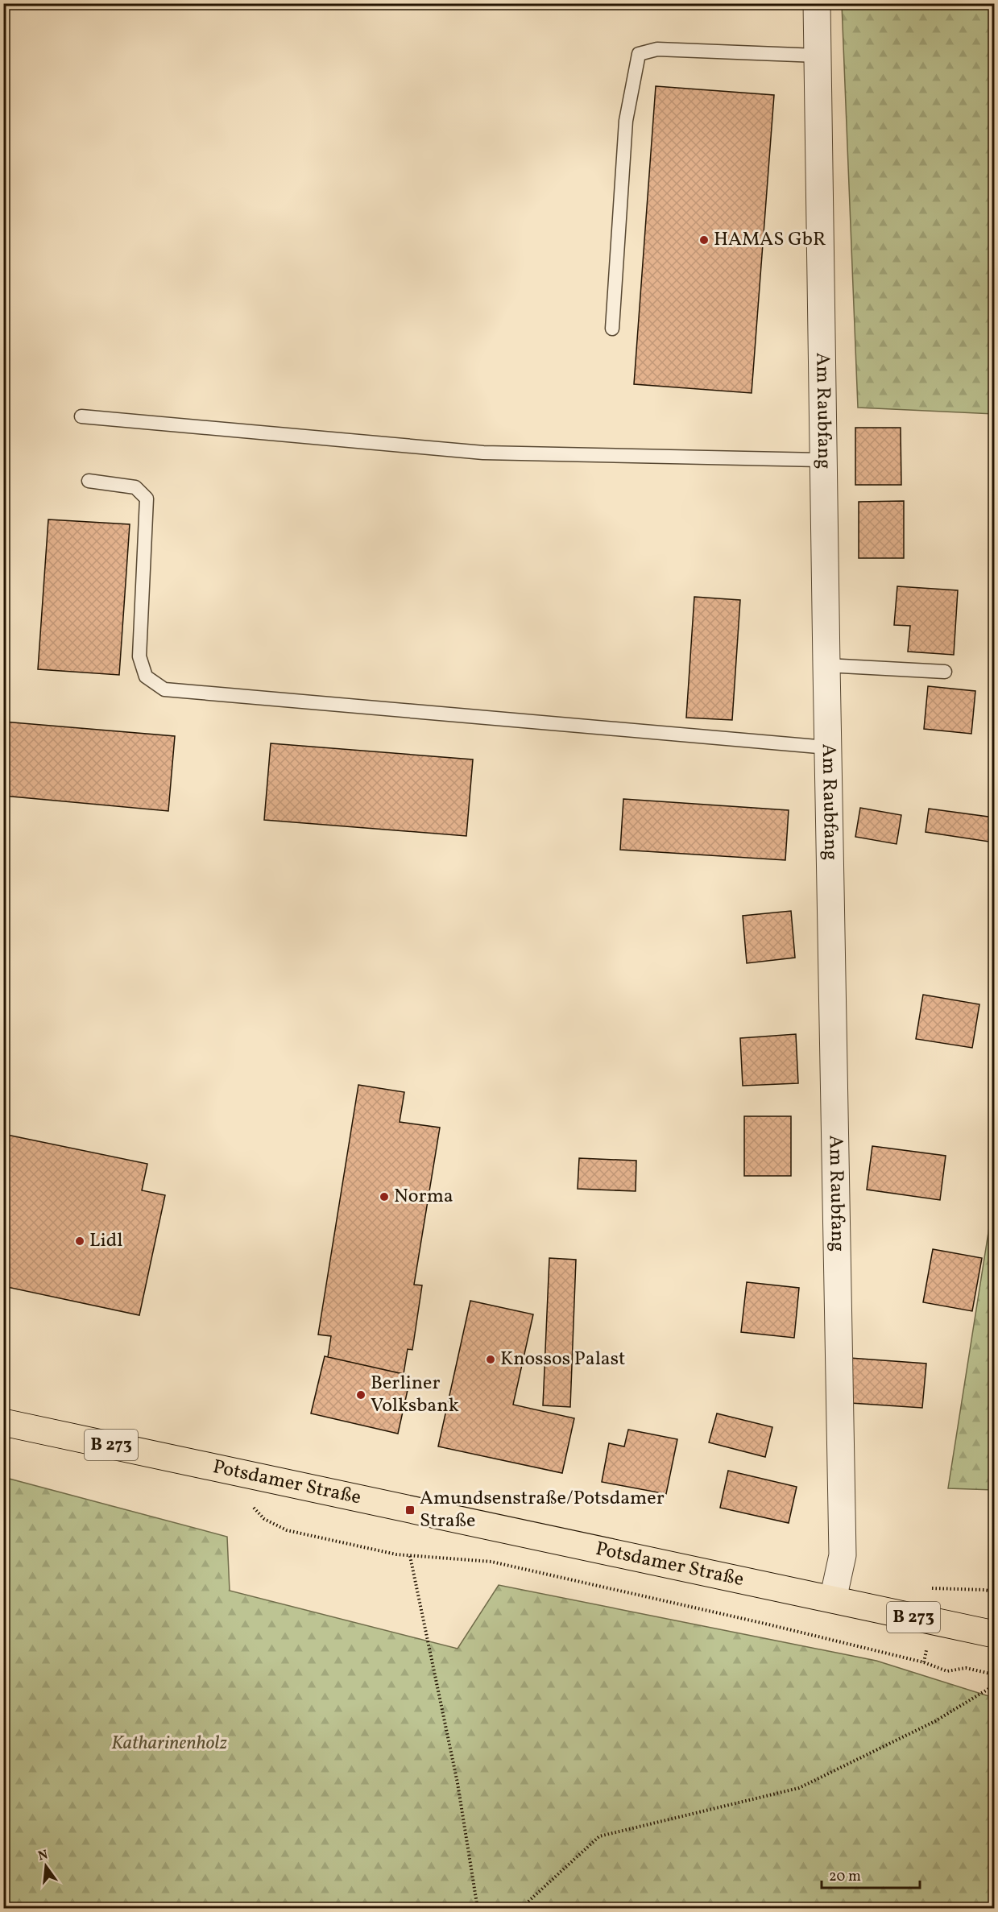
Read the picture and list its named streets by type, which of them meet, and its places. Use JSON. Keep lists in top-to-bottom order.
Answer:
{
  "streets": {
    "main road": ["B 273", "Potsdamer Straße"],
    "street": ["Am Raubfang"]
  },
  "crossings": [
    ["Am Raubfang", "Potsdamer Straße"]
  ],
  "parks": ["Katharinenholz"],
  "places": {
    "other": [
      "HAMAS GbR",
      "Norma",
      "Lidl",
      "Knossos Palast",
      "Berliner Volksbank"
    ],
    "transit": ["Amundsenstraße/Potsdamer Straße"]
  },
  "scale_bar": "20 m",
  "north": "top"
}
